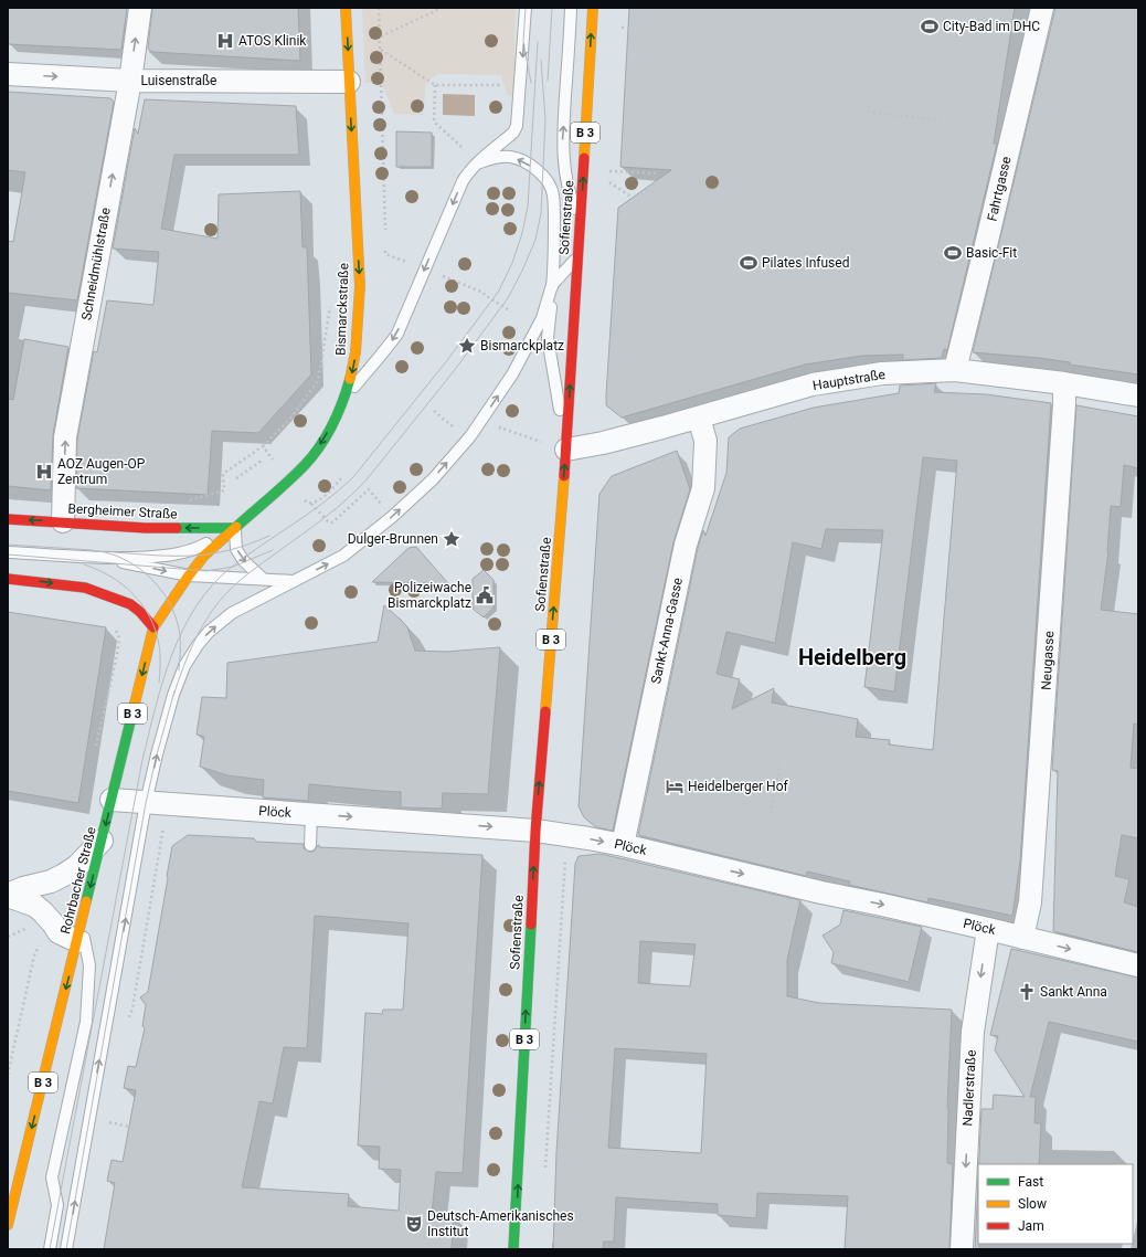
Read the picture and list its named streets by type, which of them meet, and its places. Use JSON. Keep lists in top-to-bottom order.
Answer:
{
  "streets": {
    "main road": [
      "B 3",
      "Sofienstraße",
      "Bismarckstraße",
      "Bergheimer Straße",
      "Rohrbacher Straße"
    ],
    "street": [
      "Luisenstraße",
      "Fahrtgasse",
      "Schneidmühlstraße",
      "Hauptstraße",
      "Sankt-Anna-Gasse",
      "Neugasse",
      "Plöck",
      "Nadlerstraße"
    ]
  },
  "crossings": [
    ["Luisenstraße", "Schneidmühlstraße"],
    ["Luisenstraße", "Bismarckstraße"],
    ["Fahrtgasse", "Hauptstraße"],
    ["Sofienstraße", "Hauptstraße"],
    ["Sofienstraße", "Plöck"],
    ["Schneidmühlstraße", "Bergheimer Straße"],
    ["Bismarckstraße", "Bergheimer Straße"],
    ["Bismarckstraße", "Rohrbacher Straße"],
    ["Hauptstraße", "Sankt-Anna-Gasse"],
    ["Hauptstraße", "Neugasse"],
    ["Sankt-Anna-Gasse", "Plöck"],
    ["Neugasse", "Plöck"],
    ["Plöck", "Rohrbacher Straße"],
    ["Plöck", "Nadlerstraße"]
  ],
  "one_way": [
    "Sofienstraße",
    "Schneidmühlstraße",
    "Bismarckstraße",
    "Plöck",
    "Rohrbacher Straße",
    "Nadlerstraße"
  ],
  "districts": ["Heidelberg"],
  "places": {
    "sports": ["City-Bad im DHC", "Basic-Fit", "Pilates Infused"],
    "hospital": ["ATOS Klinik", "AOZ Augen-OP Zentrum"],
    "place": ["Bismarckplatz", "Dulger-Brunnen"],
    "public building": ["Polizeiwache Bismarckplatz"],
    "hotel": ["Heidelberger Hof"],
    "church": ["Sankt Anna"],
    "theatre": ["Deutsch-Amerikanisches Institut"]
  },
  "legend": ["Fast", "Slow", "Jam"]
}
